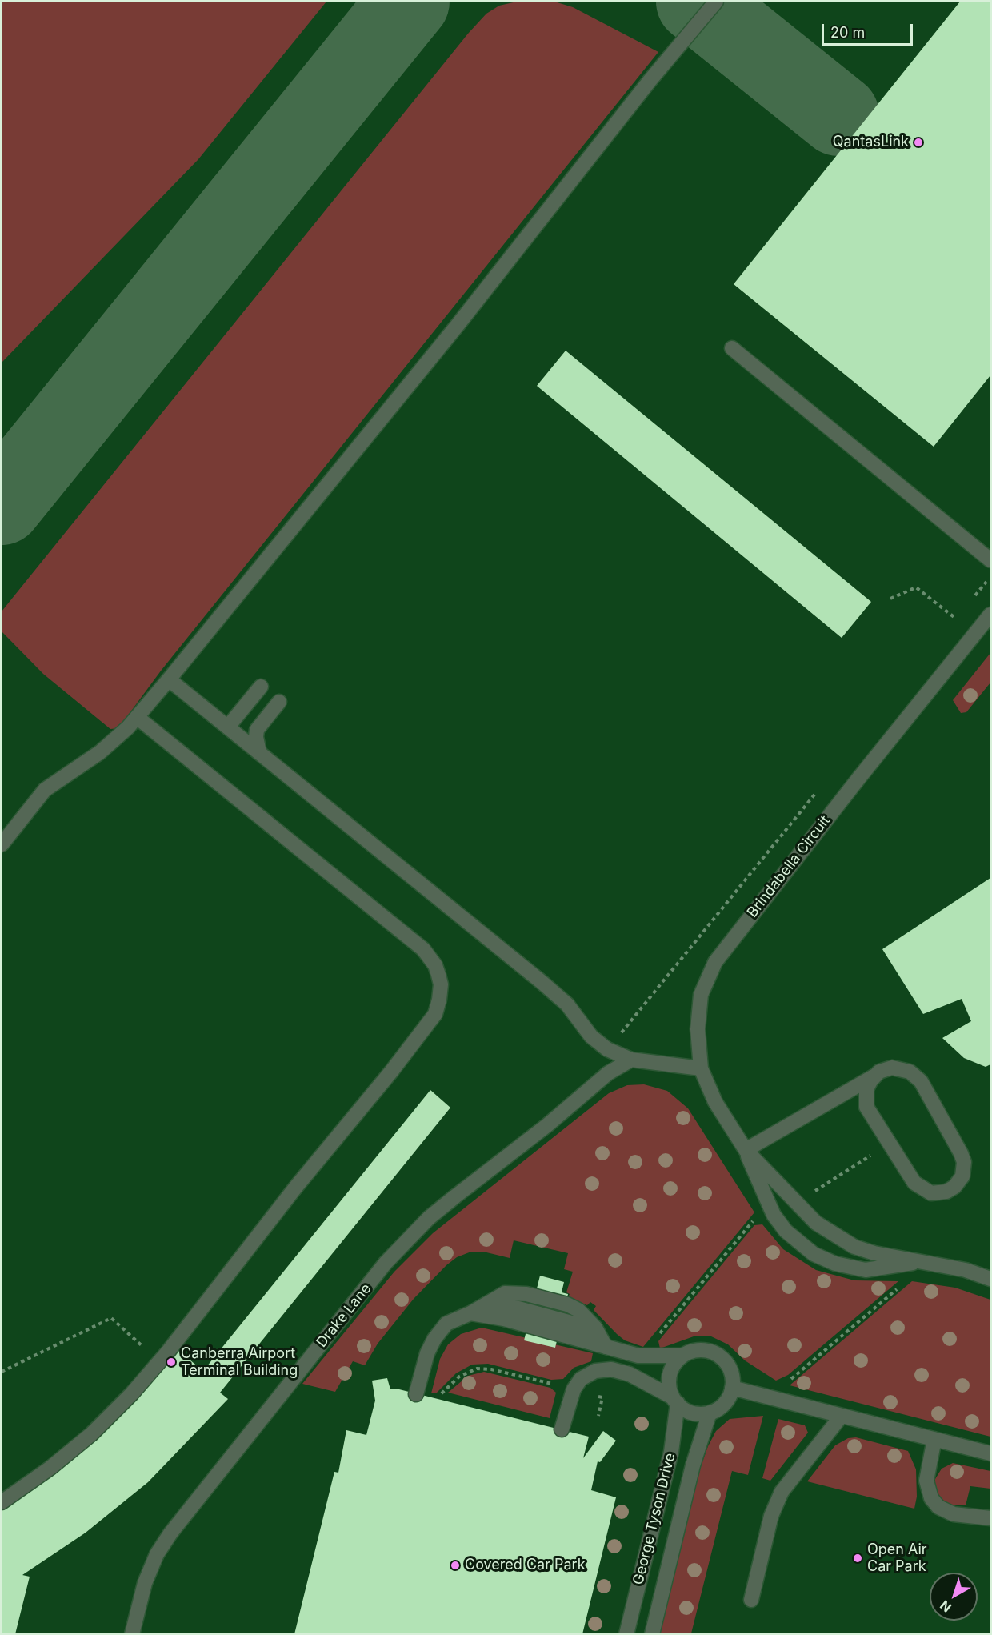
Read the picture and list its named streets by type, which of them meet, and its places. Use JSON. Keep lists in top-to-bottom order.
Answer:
{
  "streets": {
    "street": ["Brindabella Circuit", "Drake Lane", "George Tyson Drive"]
  },
  "places": [
    "QantasLink",
    "Canberra Airport Terminal Building",
    "Open Air Car Park",
    "Covered Car Park"
  ],
  "scale_bar": "20 m",
  "north": "bottom left"
}
